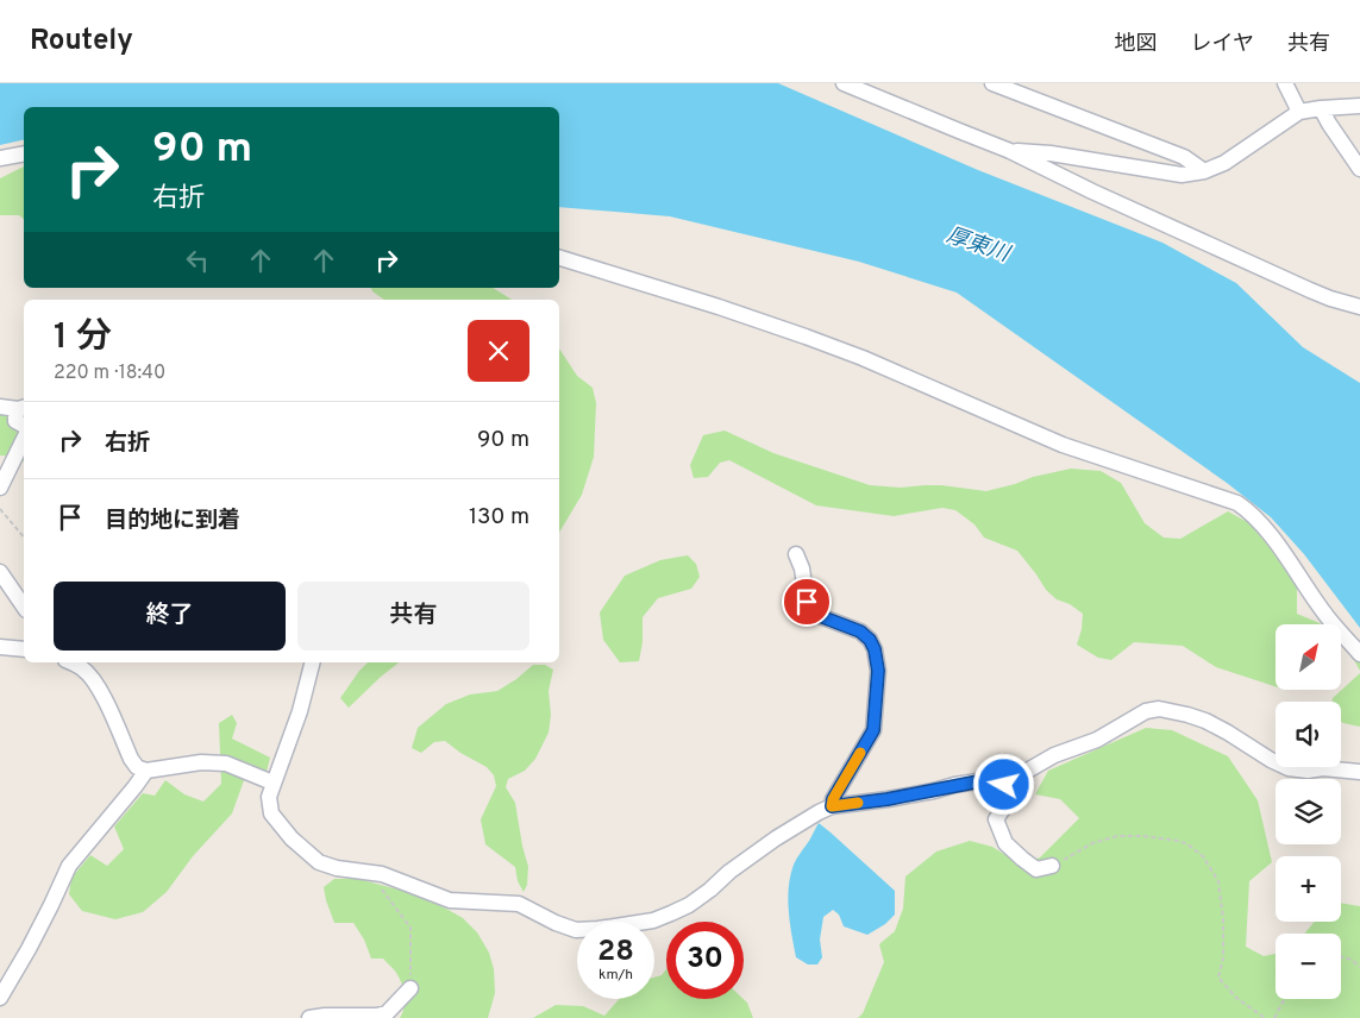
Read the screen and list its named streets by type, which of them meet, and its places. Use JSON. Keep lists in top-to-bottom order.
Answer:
{
  "water": ["厚東川"],
  "north": "top right",
  "page": {
    "header": "Routely",
    "nav": ["地図", "レイヤ", "共有"],
    "turn": ["90 m", "右折"],
    "heading": ["1 分", "220 m · 18:40"],
    "list": [
      {
        "name": "右折",
        "value": "90 m"
      },
      {
        "name": "目的地に到着",
        "value": "130 m"
      }
    ],
    "buttons": ["終了", "共有"],
    "map_buttons": ["+", "−"],
    "speed": "28 km/h",
    "limit": "30"
  }
}
